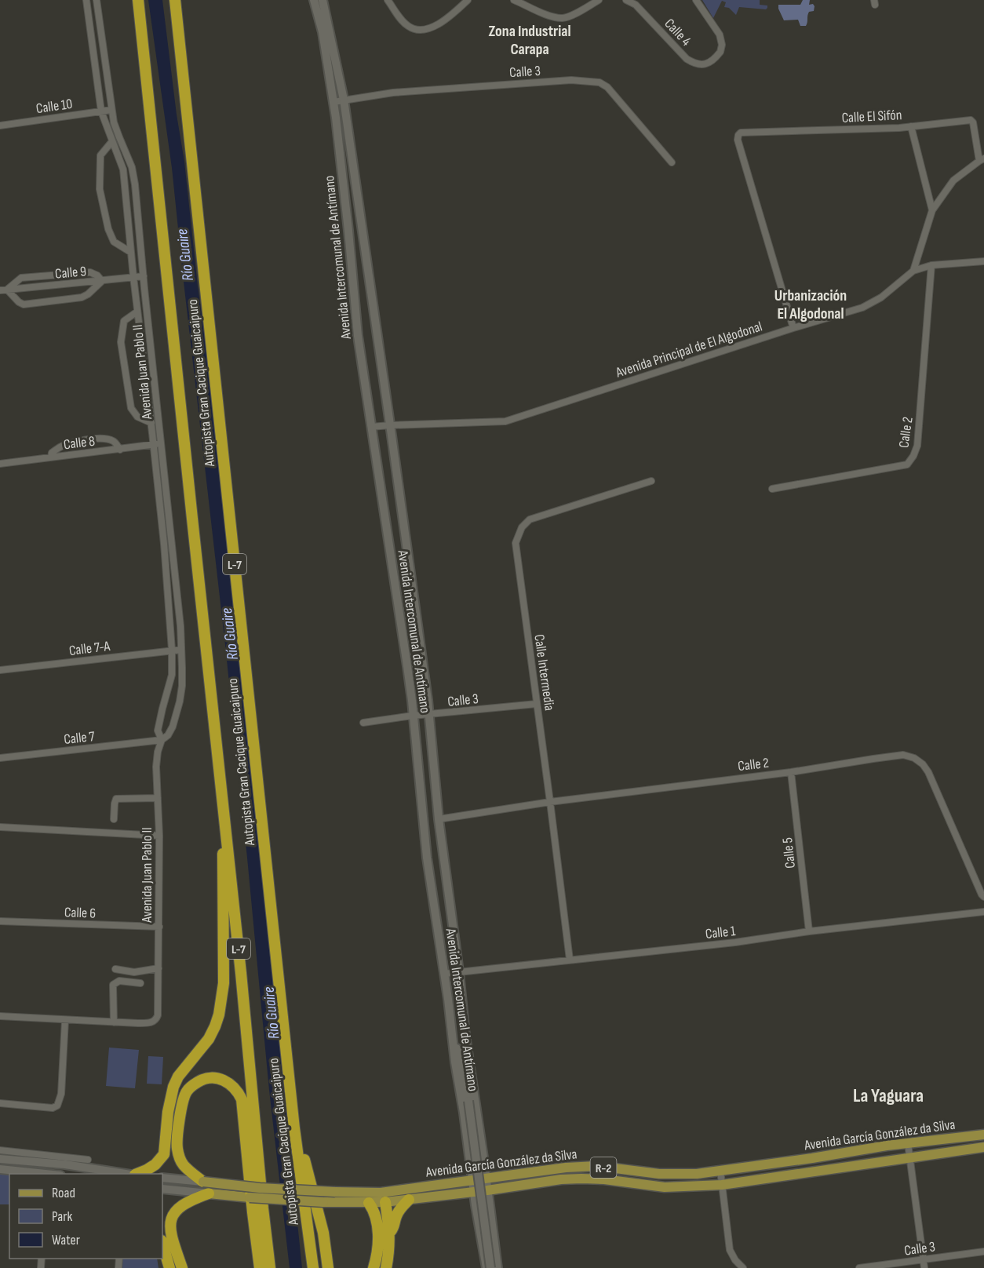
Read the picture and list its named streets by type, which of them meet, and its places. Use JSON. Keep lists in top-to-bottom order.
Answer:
{
  "streets": {
    "highway": ["Autopista Gran Cacique Guaicaipuro", "L-7"],
    "main road": ["Avenida Intercomunal de Antímano", "Avenida García González da Silva", "R-2"],
    "street": [
      "Calle 4",
      "Calle 3",
      "Calle 10",
      "Calle El Sifón",
      "Calle 9",
      "Avenida Principal de El Algodonal",
      "Avenida Juan Pablo II",
      "Calle 2",
      "Calle 8",
      "Calle 7-A",
      "Calle Intermedia",
      "Calle 7",
      "Calle 5",
      "Calle 6",
      "Calle 1"
    ]
  },
  "crossings": [
    ["Calle 3", "Avenida Intercomunal de Antímano"],
    ["Calle 3", "Calle Intermedia"],
    ["Calle 10", "Avenida Juan Pablo II"],
    ["Calle El Sifón", "Avenida Principal de El Algodonal"],
    ["Avenida Intercomunal de Antímano", "Avenida Principal de El Algodonal"],
    ["Avenida Intercomunal de Antímano", "Calle 2"],
    ["Avenida Intercomunal de Antímano", "Calle 1"],
    ["Avenida Intercomunal de Antímano", "Avenida García González da Silva"],
    ["Calle 9", "Avenida Juan Pablo II"],
    ["Avenida Principal de El Algodonal", "Calle 2"],
    ["Avenida Juan Pablo II", "Calle 8"],
    ["Avenida Juan Pablo II", "Calle 7-A"],
    ["Avenida Juan Pablo II", "Calle 7"],
    ["Avenida Juan Pablo II", "Calle 6"],
    ["Calle 2", "Calle Intermedia"],
    ["Calle 2", "Calle 5"],
    ["Calle Intermedia", "Calle 1"],
    ["Calle 5", "Calle 1"]
  ],
  "districts": ["Zona Industrial Carapa", "Urbanización El Algodonal", "La Yaguara"],
  "water": ["Río Guaire"],
  "legend": ["Road", "Park", "Water"]
}
